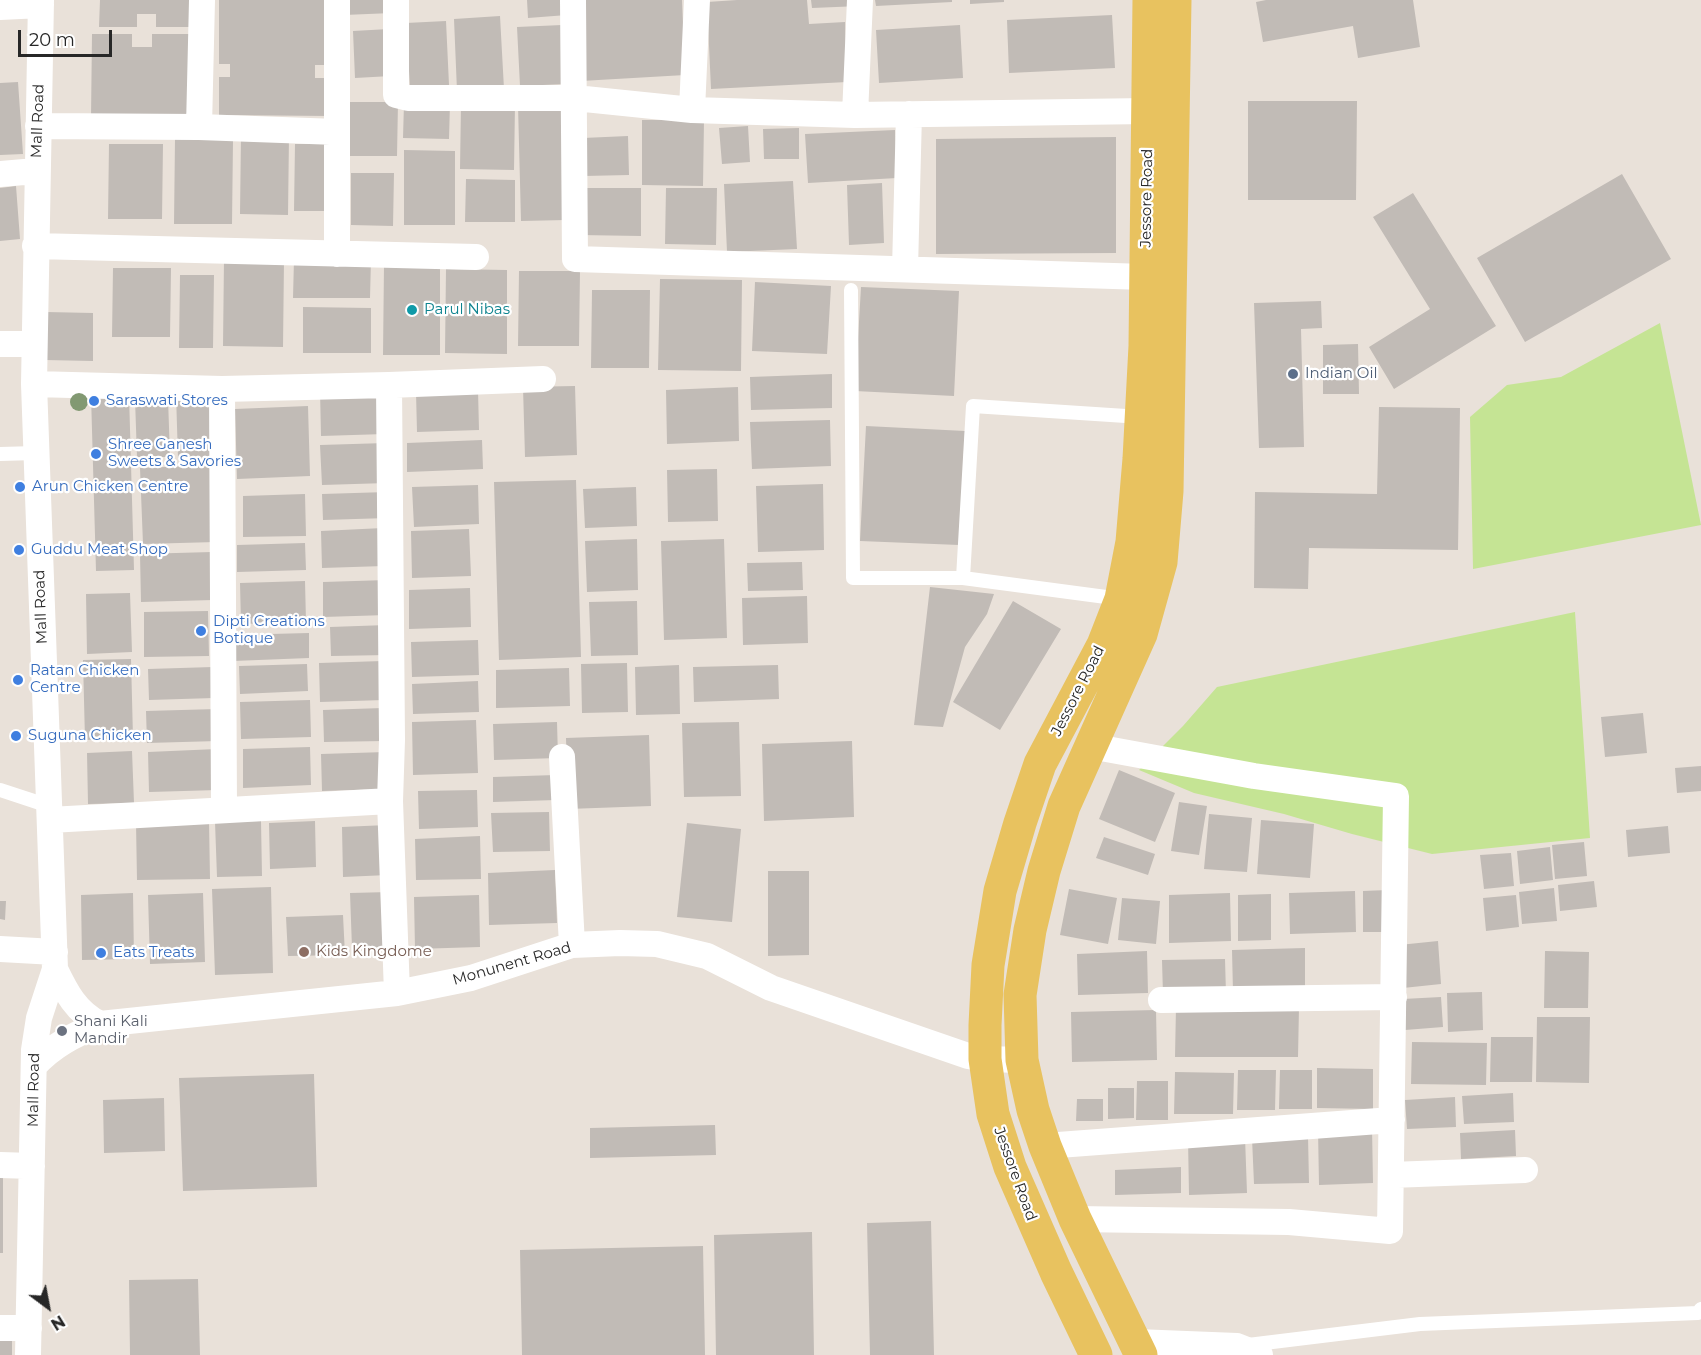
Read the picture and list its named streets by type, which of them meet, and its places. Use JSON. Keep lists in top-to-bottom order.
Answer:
{
  "streets": {
    "main road": ["Jessore Road"],
    "street": ["Mall Road", "Monunent Road"]
  },
  "crossings": [
    ["Mall Road", "Monunent Road"],
    ["Jessore Road", "Monunent Road"]
  ],
  "places": [
    "Parul Nibas",
    "Indian Oil",
    "Saraswati Stores",
    "Shree Ganesh Sweets & Savories",
    "Arun Chicken Centre",
    "Guddu Meat Shop",
    "Dipti Creations Botique",
    "Ratan Chicken Centre",
    "Suguna Chicken",
    "Kids Kingdome",
    "Eats Treats",
    "Shani Kali Mandir"
  ],
  "scale_bar": "20 m",
  "north": "bottom right"
}
